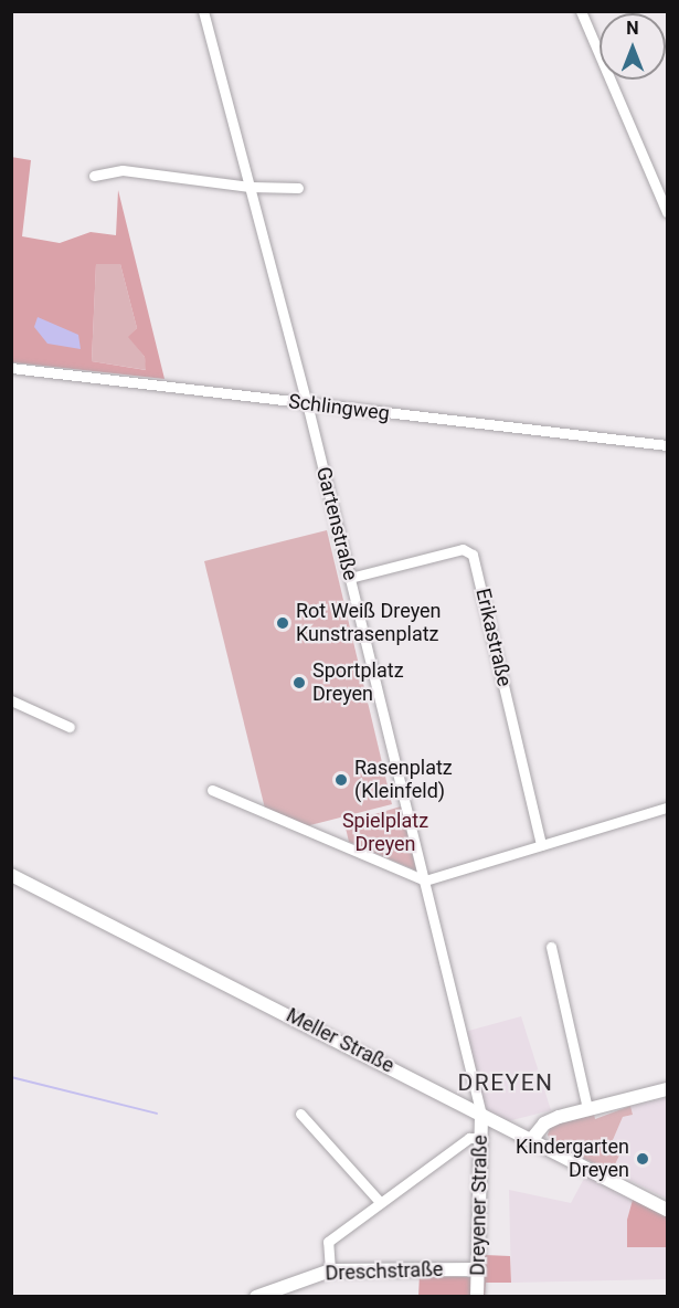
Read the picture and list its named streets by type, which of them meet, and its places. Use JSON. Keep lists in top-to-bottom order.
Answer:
{
  "streets": {
    "main road": ["Meller Straße", "Dreyener Straße", "Dreschstraße"],
    "street": ["Schlingweg", "Gartenstraße", "Erikastraße"]
  },
  "crossings": [
    ["Schlingweg", "Gartenstraße"],
    ["Gartenstraße", "Erikastraße"],
    ["Gartenstraße", "Meller Straße"],
    ["Gartenstraße", "Dreyener Straße"],
    ["Meller Straße", "Dreyener Straße"],
    ["Dreyener Straße", "Dreschstraße"]
  ],
  "districts": ["DREYEN"],
  "parks": ["Spielplatz Dreyen"],
  "places": [
    "Rot Weiß Dreyen Kunstrasenplatz",
    "Sportplatz Dreyen",
    "Rasenplatz (Kleinfeld)",
    "Kindergarten Dreyen"
  ],
  "north": "top"
}
